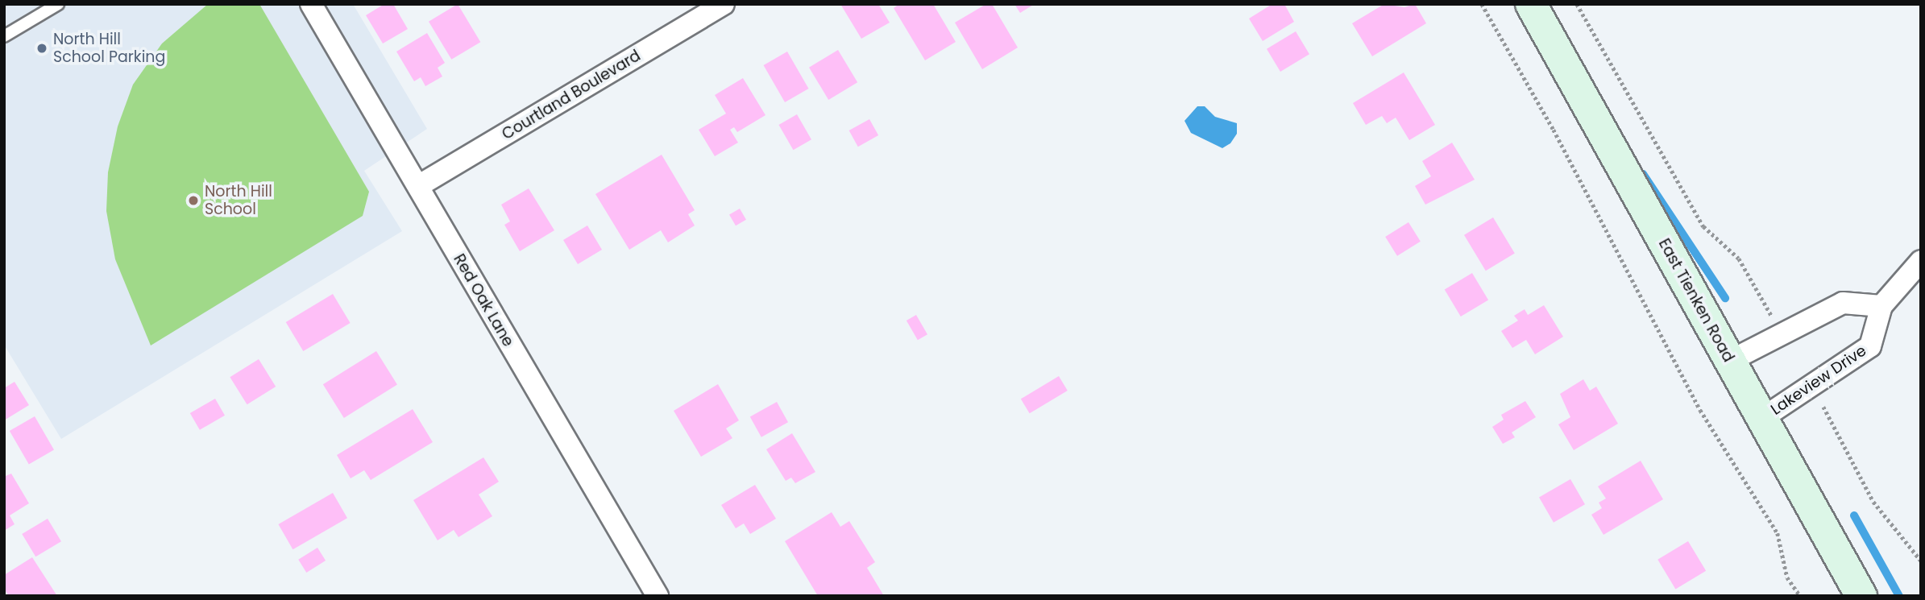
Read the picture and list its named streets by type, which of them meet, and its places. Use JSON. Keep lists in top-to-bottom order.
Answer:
{
  "streets": {
    "street": [
      "Courtland Boulevard",
      "Red Oak Lane",
      "East Tienken Road",
      "Lakeview Drive"
    ]
  },
  "crossings": [
    ["Courtland Boulevard", "Red Oak Lane"],
    ["East Tienken Road", "Lakeview Drive"]
  ],
  "places": ["North Hill School Parking", "North Hill School"]
}
